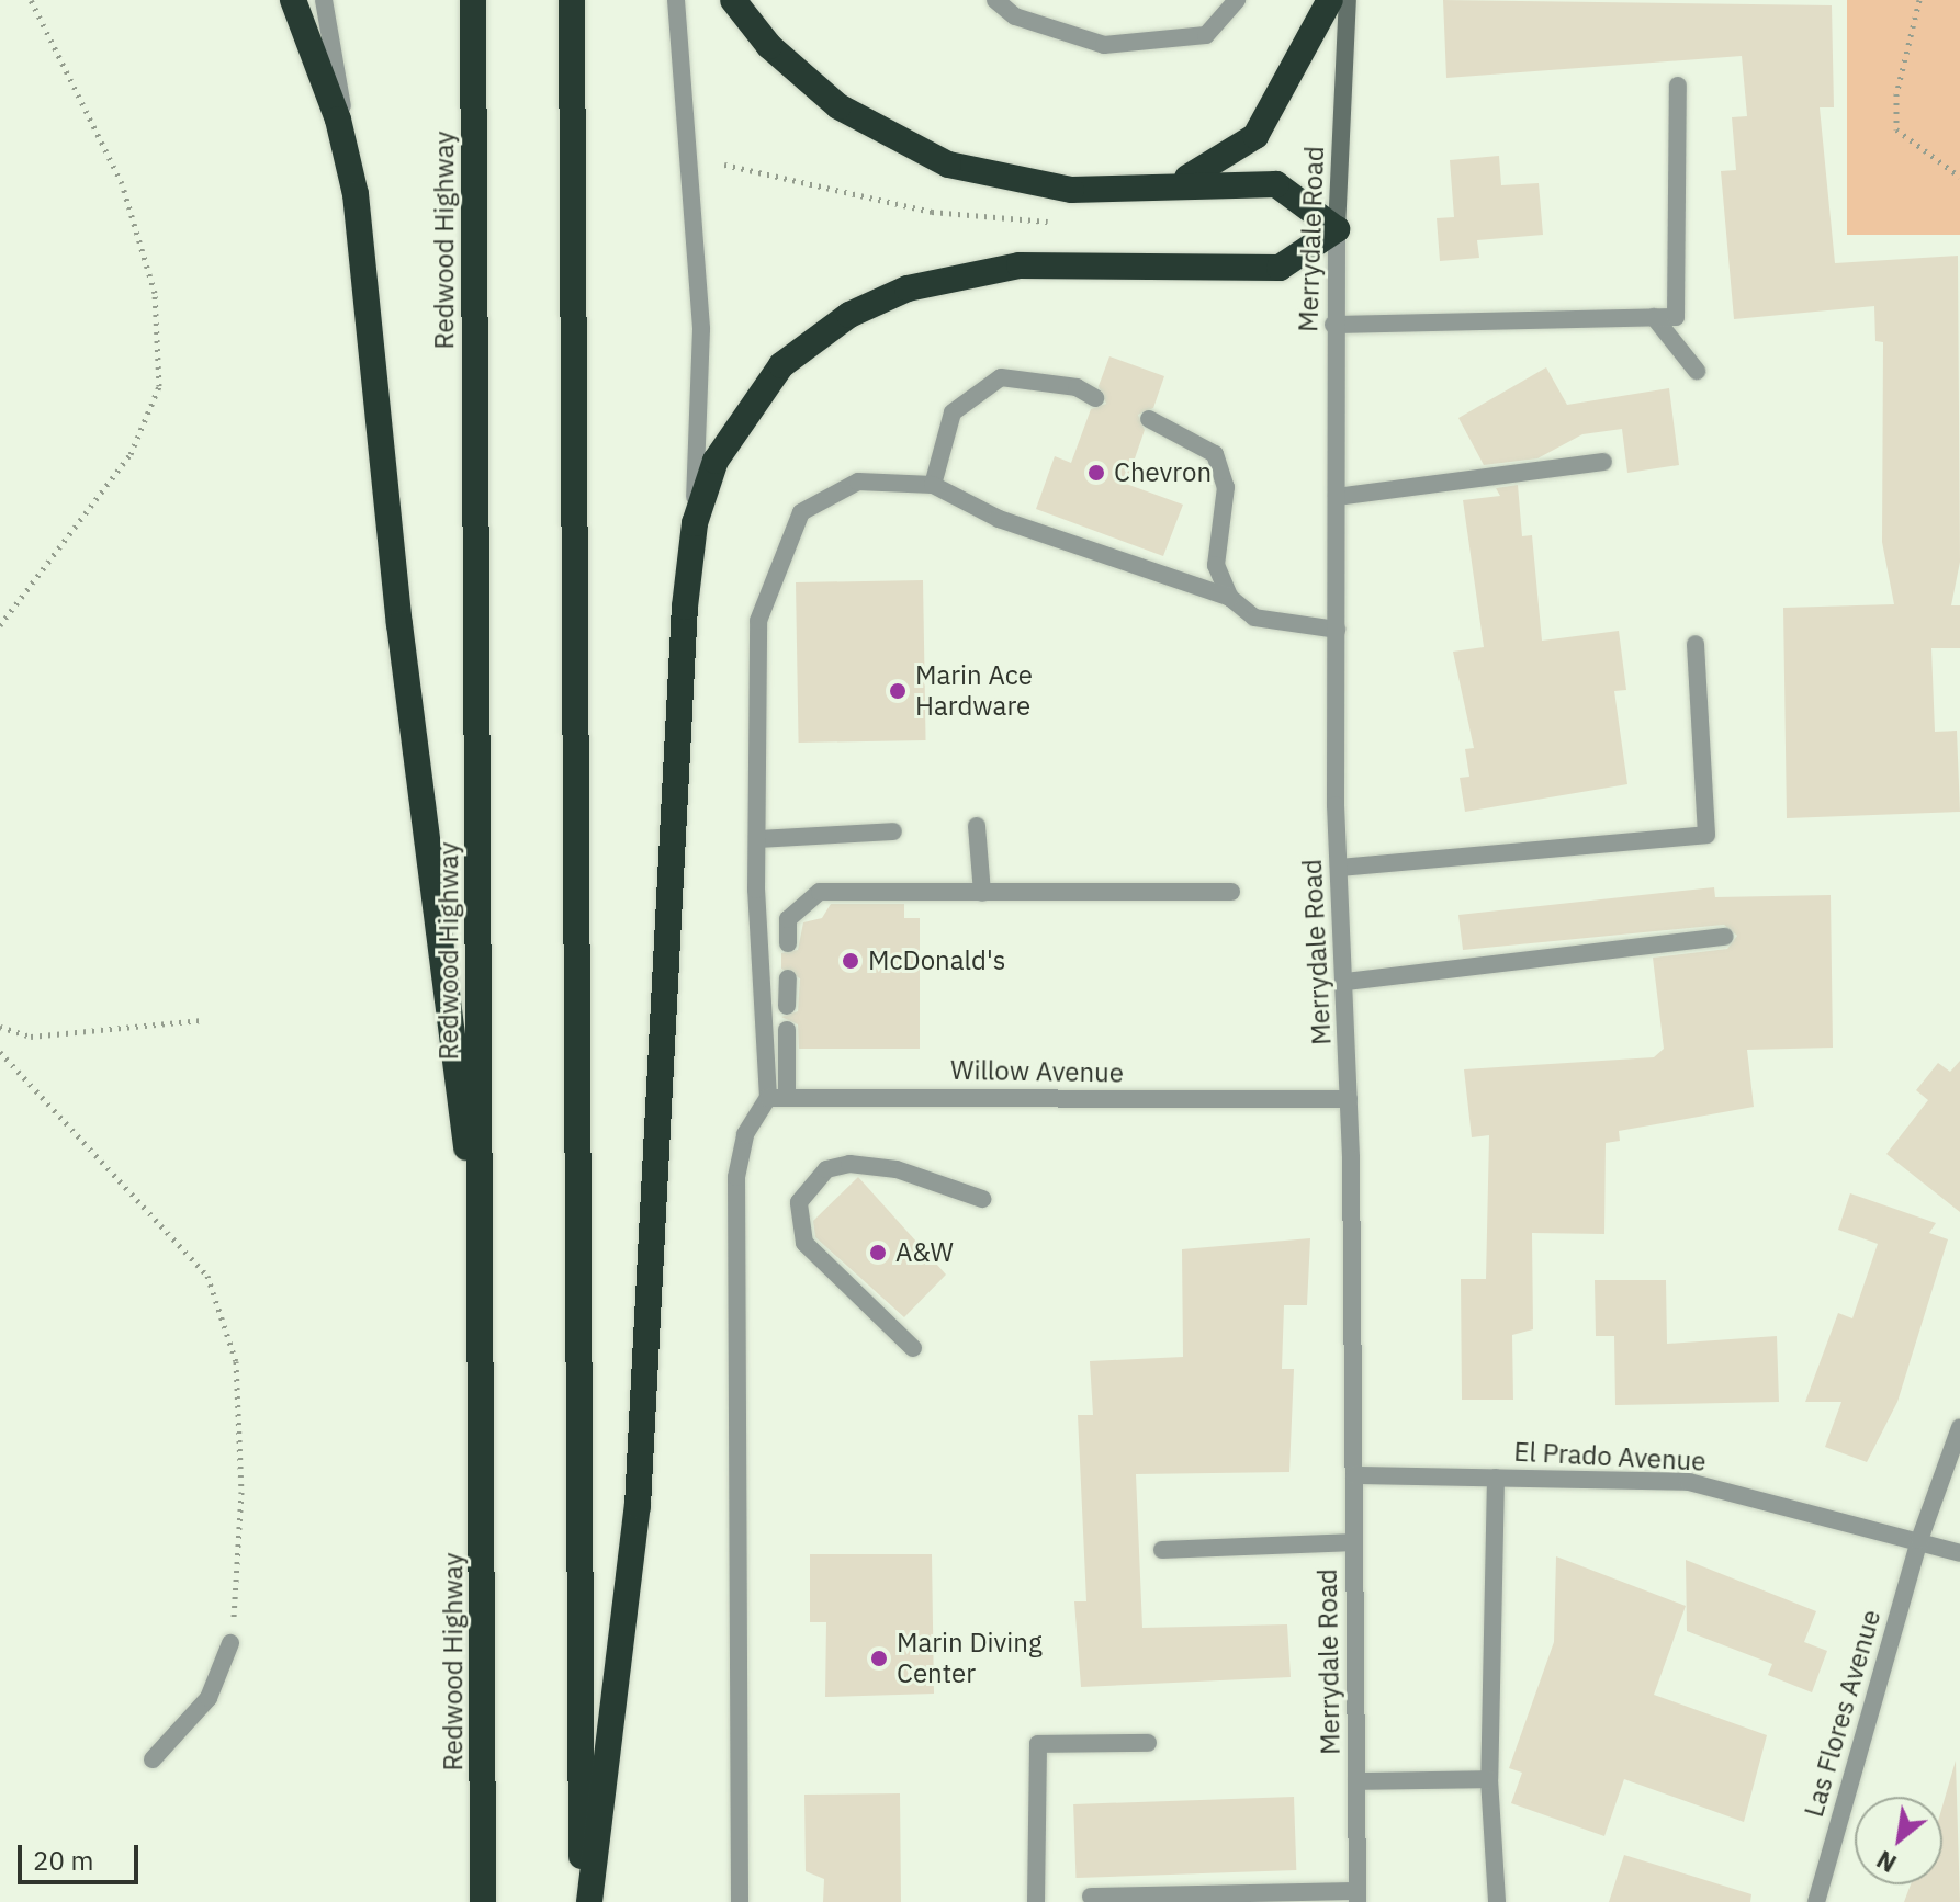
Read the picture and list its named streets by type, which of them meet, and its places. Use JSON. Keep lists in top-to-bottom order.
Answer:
{
  "streets": {
    "highway": ["Redwood Highway"],
    "main road": ["Merrydale Road"],
    "street": ["Willow Avenue", "El Prado Avenue", "Las Flores Avenue"]
  },
  "crossings": [
    ["Merrydale Road", "Willow Avenue"],
    ["Merrydale Road", "El Prado Avenue"],
    ["El Prado Avenue", "Las Flores Avenue"]
  ],
  "places": [
    "Chevron",
    "Marin Ace Hardware",
    "McDonald's",
    "A&W",
    "Marin Diving Center"
  ],
  "scale_bar": "20 m",
  "north": "bottom left"
}
